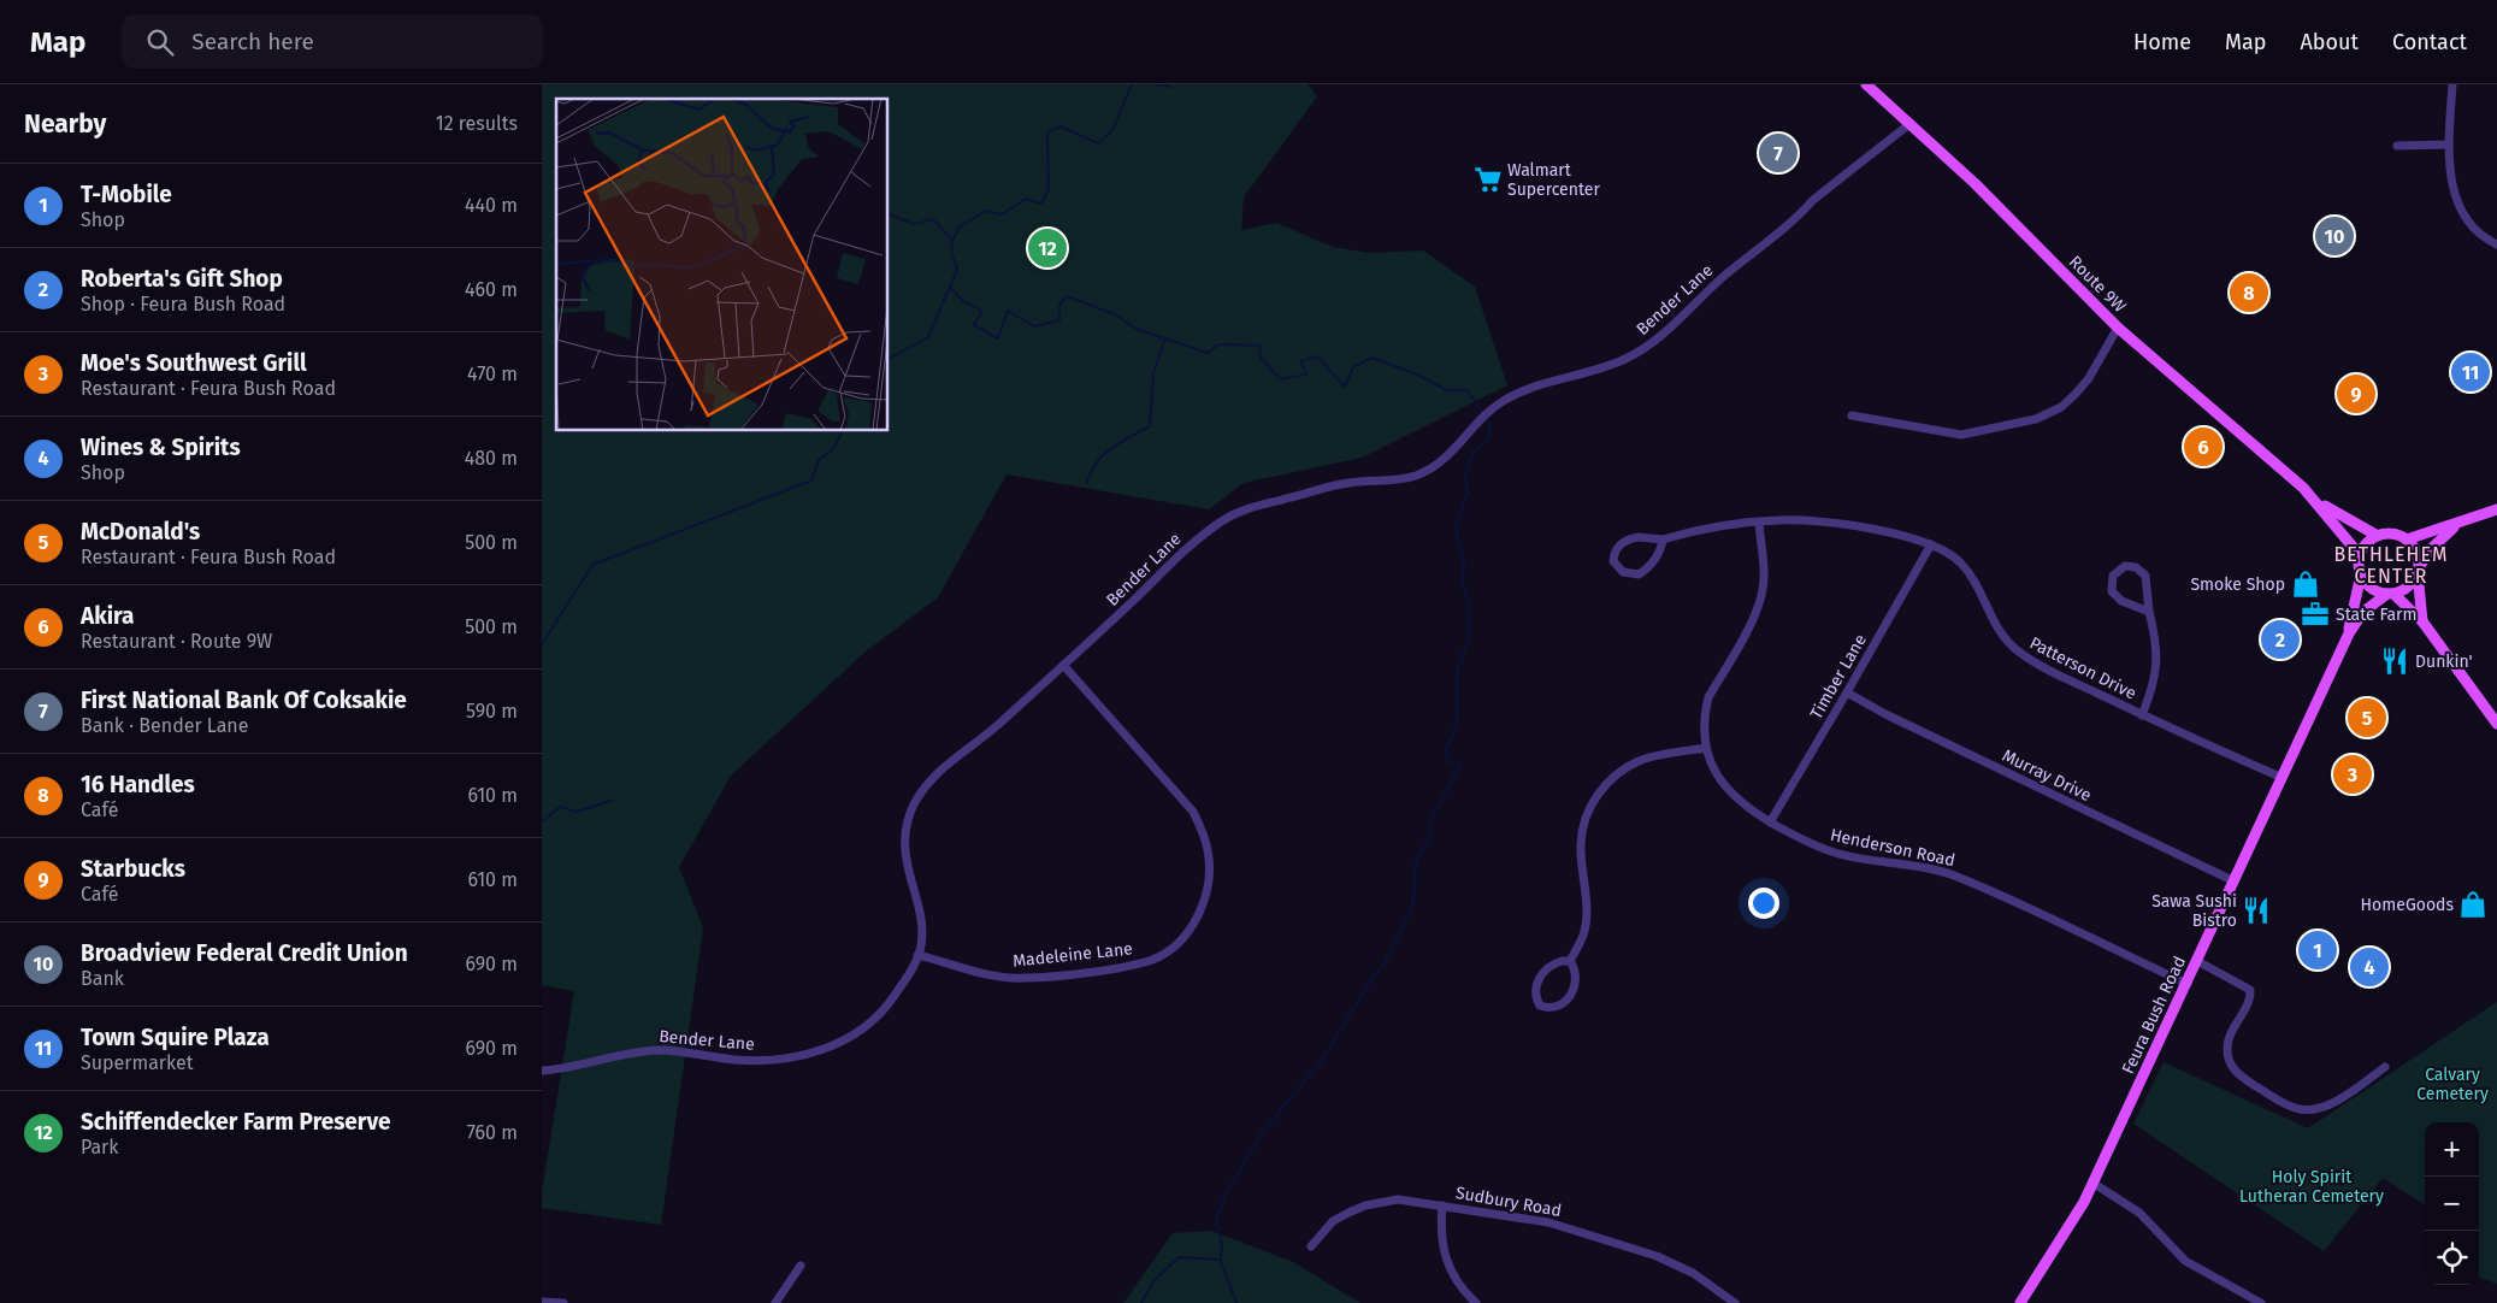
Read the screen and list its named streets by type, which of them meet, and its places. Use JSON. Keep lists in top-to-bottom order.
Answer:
{
  "streets": {
    "main road": ["Route 9W", "Feura Bush Road"],
    "street": [
      "Bender Lane",
      "Patterson Drive",
      "Timber Lane",
      "Murray Drive",
      "Henderson Road",
      "Madeleine Lane",
      "Sudbury Road"
    ]
  },
  "crossings": [
    ["Route 9W", "Bender Lane"],
    ["Route 9W", "Feura Bush Road"],
    ["Bender Lane", "Madeleine Lane"],
    ["Patterson Drive", "Timber Lane"],
    ["Patterson Drive", "Henderson Road"],
    ["Patterson Drive", "Feura Bush Road"],
    ["Timber Lane", "Murray Drive"],
    ["Timber Lane", "Henderson Road"],
    ["Murray Drive", "Feura Bush Road"],
    ["Henderson Road", "Feura Bush Road"]
  ],
  "districts": ["BETHLEHEM CENTER"],
  "parks": ["Calvary Cemetery", "Holy Spirit Lutheran Cemetery"],
  "places": {
    "supermarket": ["Walmart Supercenter"],
    "shop": ["Smoke Shop", "HomeGoods"],
    "office": ["State Farm"],
    "restaurant": ["Dunkin'", "Sawa Sushi Bistro"]
  },
  "page": {
    "header": "Map",
    "search": "Search here",
    "nav": [
      "Home",
      "Map",
      "About",
      "Contact"
    ],
    "heading": ["Nearby", "12 results"],
    "pins": [
      "7",
      "10",
      "12",
      "8",
      "11",
      "9",
      "6",
      "2",
      "5",
      "3",
      "1",
      "4"
    ],
    "list": [
      {
        "mark": "1",
        "name": "T-Mobile",
        "note": "Shop",
        "value": "440 m"
      },
      {
        "mark": "2",
        "name": "Roberta's Gift Shop",
        "note": "Shop · Feura Bush Road",
        "value": "460 m"
      },
      {
        "mark": "3",
        "name": "Moe's Southwest Grill",
        "note": "Restaurant · Feura Bush Road",
        "value": "470 m"
      },
      {
        "mark": "4",
        "name": "Wines & Spirits",
        "note": "Shop",
        "value": "480 m"
      },
      {
        "mark": "5",
        "name": "McDonald's",
        "note": "Restaurant · Feura Bush Road",
        "value": "500 m"
      },
      {
        "mark": "6",
        "name": "Akira",
        "note": "Restaurant · Route 9W",
        "value": "500 m"
      },
      {
        "mark": "7",
        "name": "First National Bank Of Coksakie",
        "note": "Bank · Bender Lane",
        "value": "590 m"
      },
      {
        "mark": "8",
        "name": "16 Handles",
        "note": "Café",
        "value": "610 m"
      },
      {
        "mark": "9",
        "name": "Starbucks",
        "note": "Café",
        "value": "610 m"
      },
      {
        "mark": "10",
        "name": "Broadview Federal Credit Union",
        "note": "Bank",
        "value": "690 m"
      },
      {
        "mark": "11",
        "name": "Town Squire Plaza",
        "note": "Supermarket",
        "value": "690 m"
      },
      {
        "mark": "12",
        "name": "Schiffendecker Farm Preserve",
        "note": "Park",
        "value": "760 m"
      }
    ],
    "map_buttons": ["+", "−"]
  }
}
